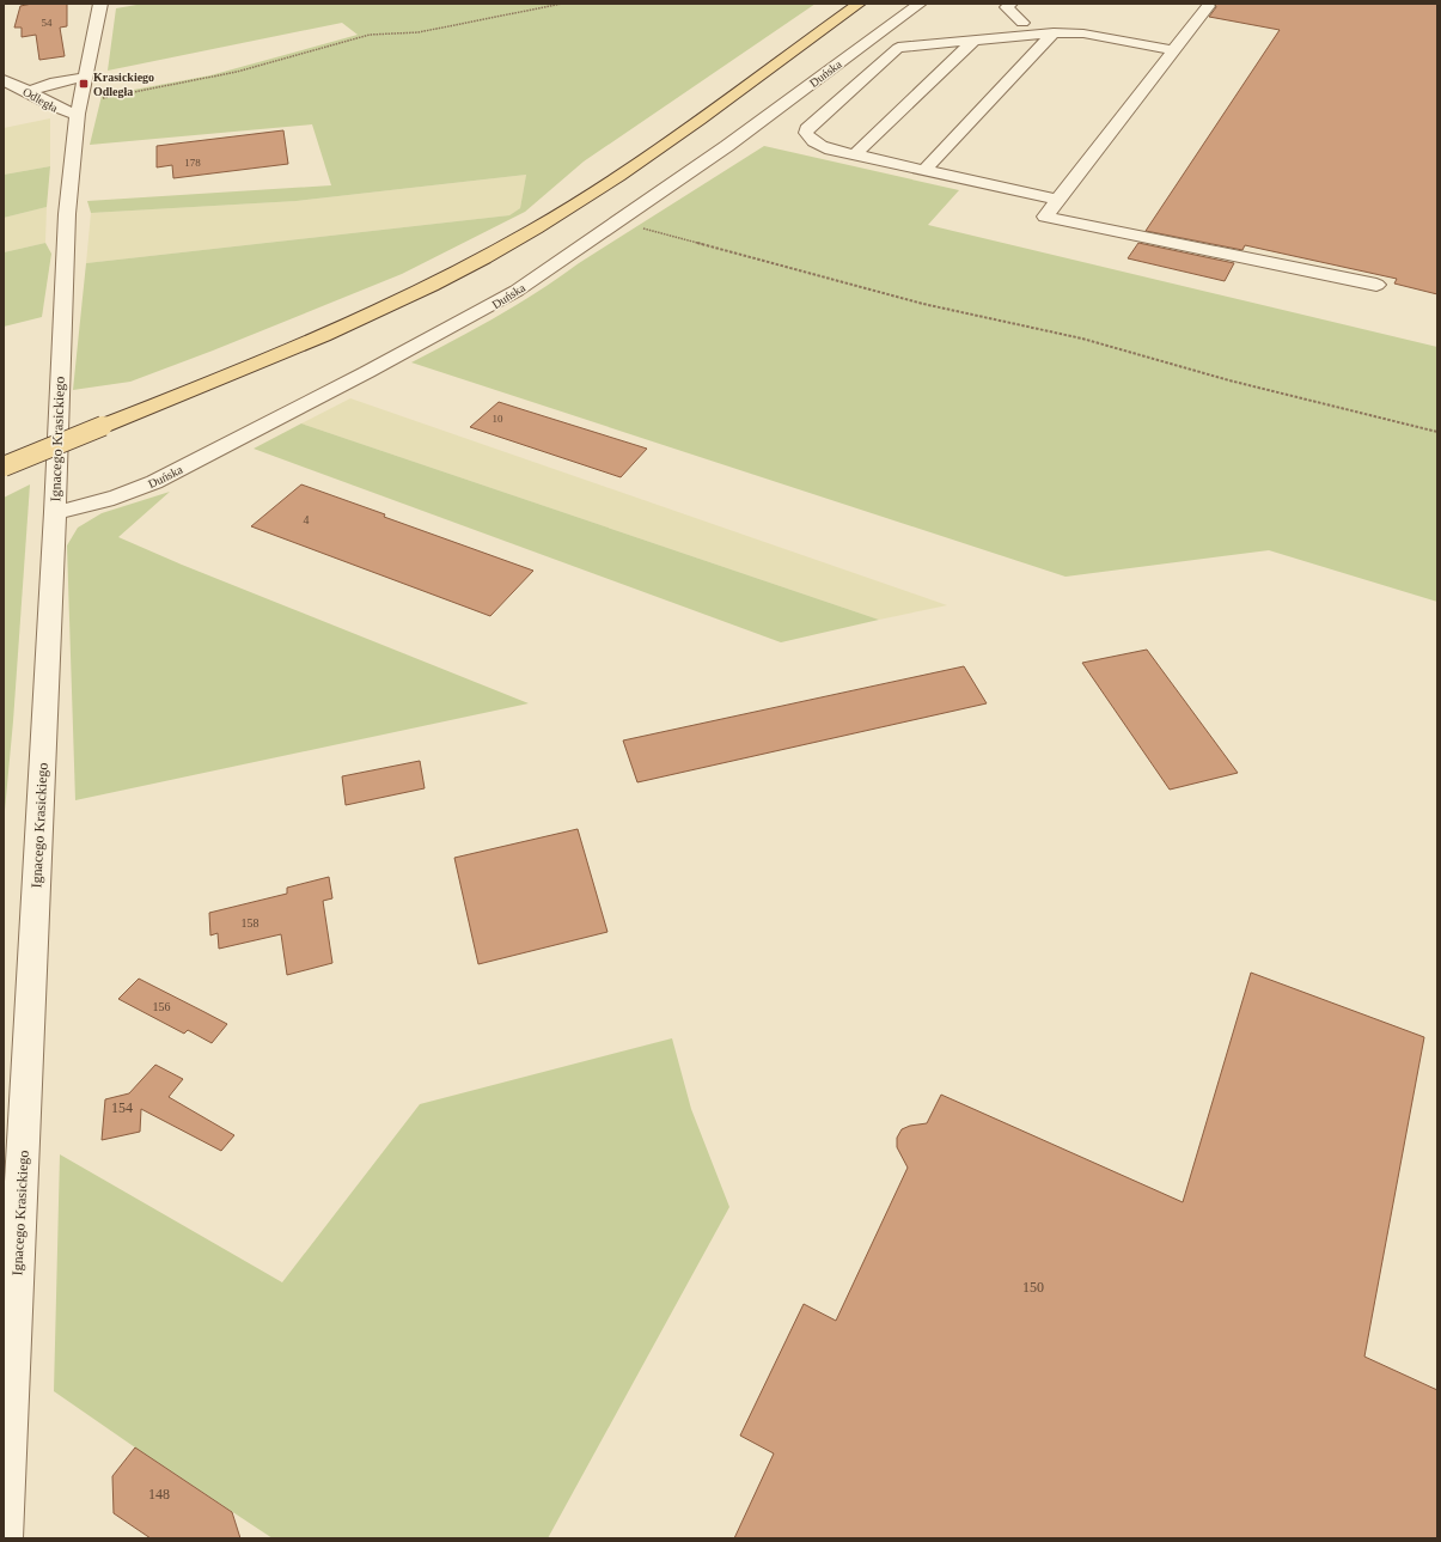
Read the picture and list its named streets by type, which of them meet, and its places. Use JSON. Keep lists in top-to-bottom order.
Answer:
{
  "streets": {
    "street": ["Duńska", "Odległa", "Ignacego Krasickiego"]
  },
  "crossings": [
    ["Duńska", "Ignacego Krasickiego"],
    ["Odległa", "Ignacego Krasickiego"]
  ],
  "places": {
    "transit": ["Krasickiego Odległa"]
  },
  "house_numbers": [
    "54",
    "178",
    "10",
    "4",
    "158",
    "156",
    "154",
    "150",
    "148"
  ]
}
